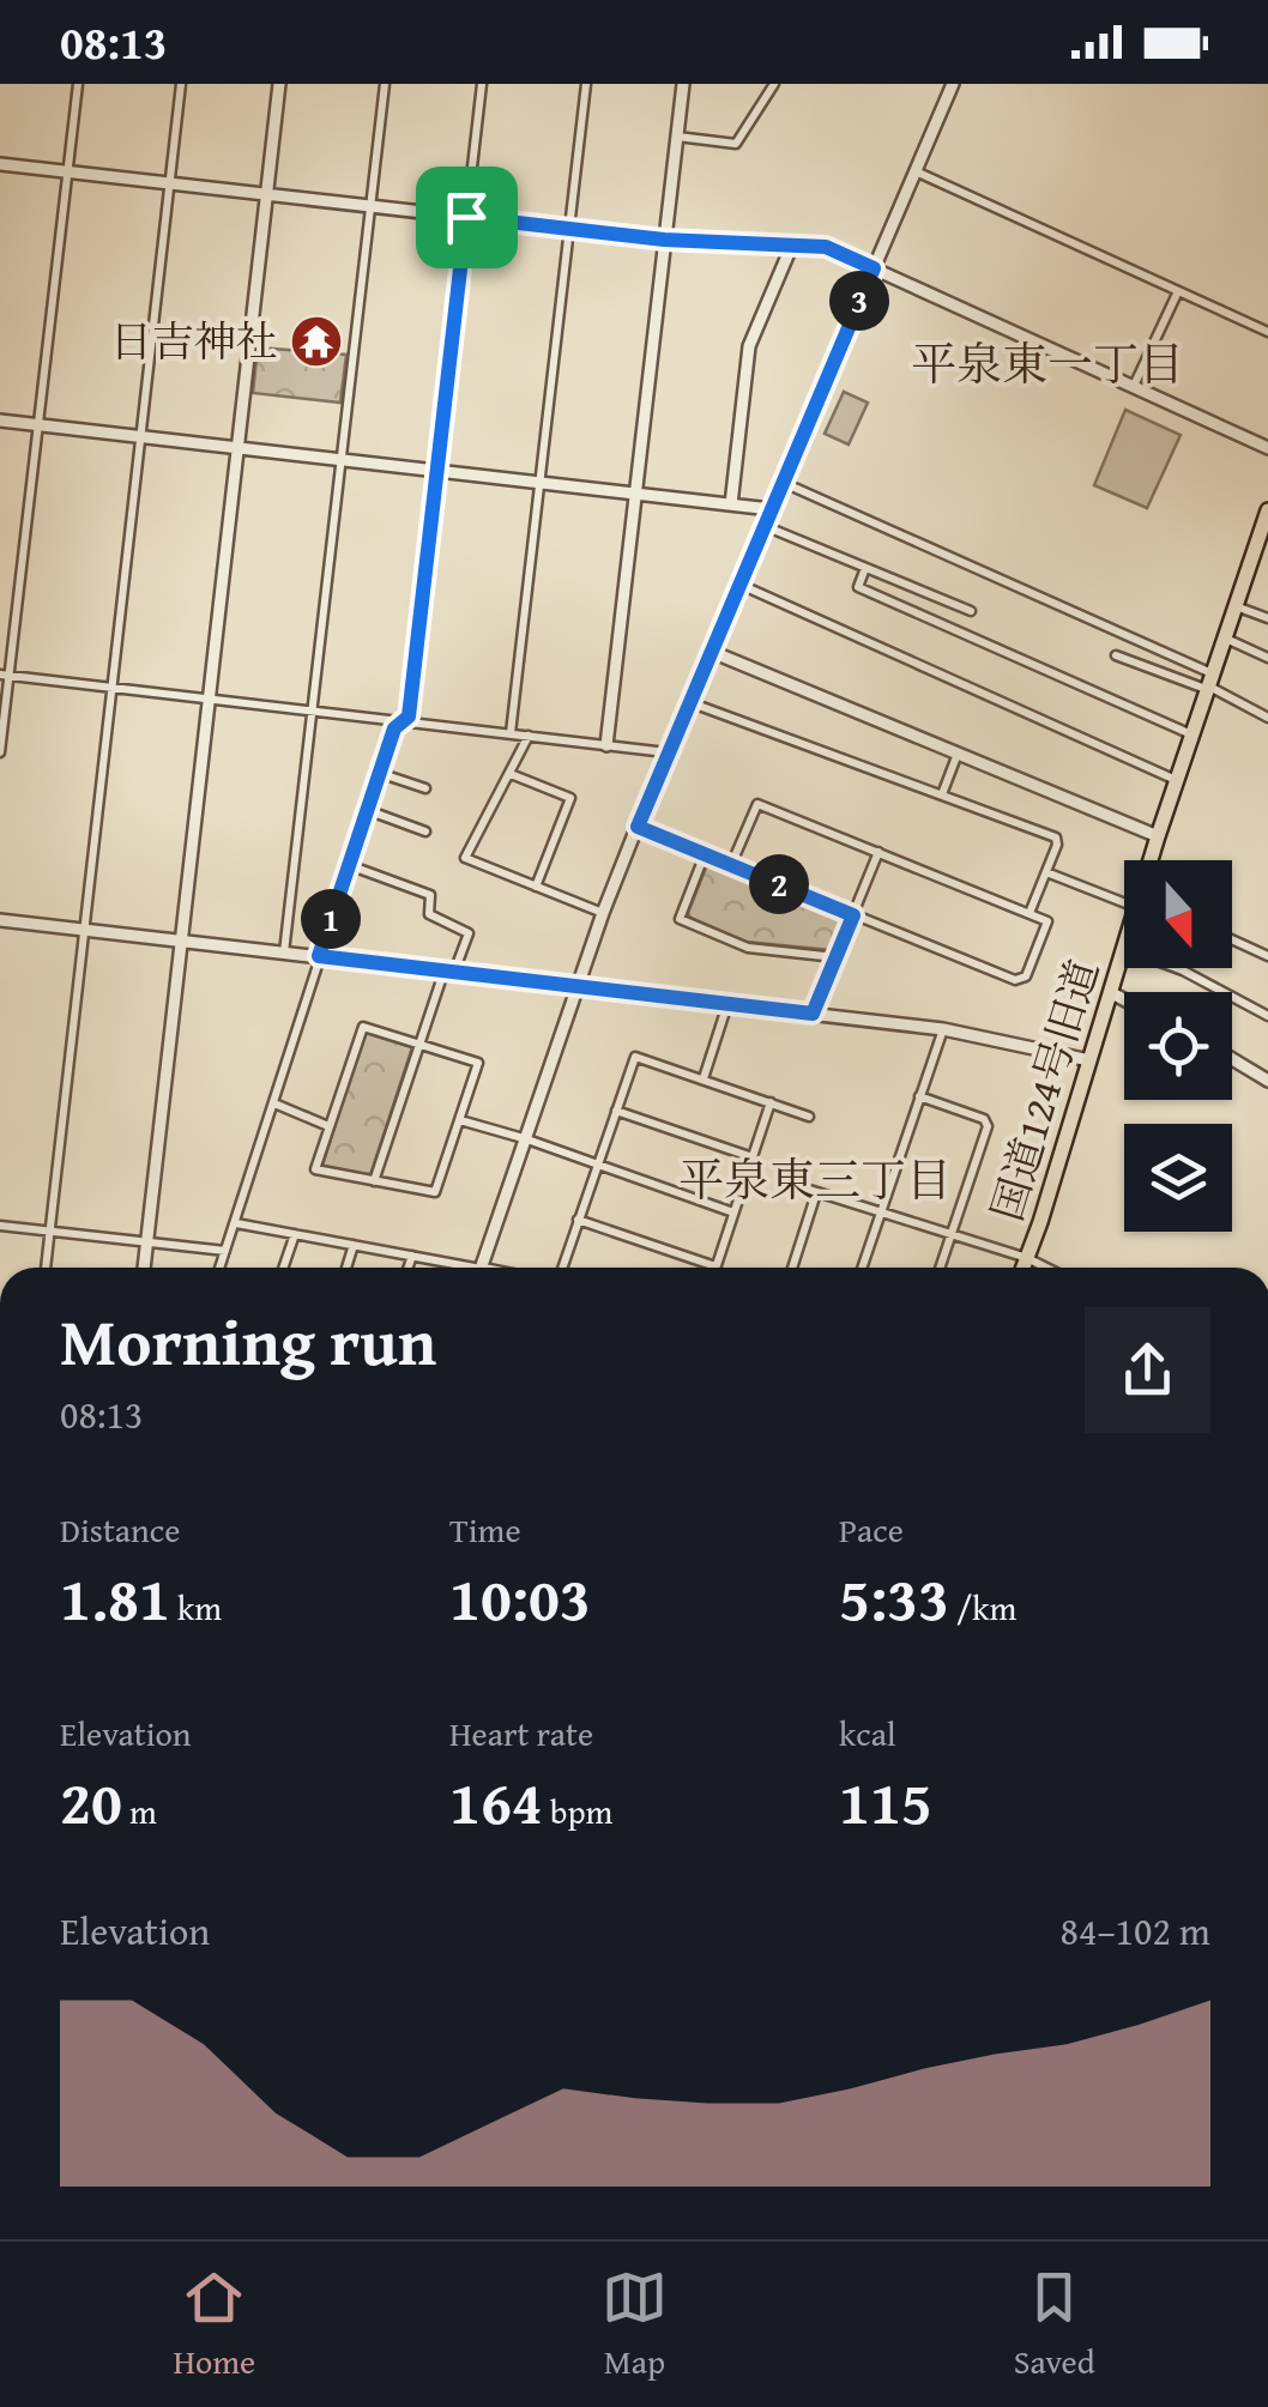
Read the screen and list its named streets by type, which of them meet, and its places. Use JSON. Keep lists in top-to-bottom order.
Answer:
{
  "streets": {
    "highway": ["国道124号旧道"]
  },
  "districts": ["平泉東一丁目", "平泉東三丁目"],
  "places": {
    "temple": ["日吉神社"]
  },
  "north": "bottom",
  "page": {
    "status": "08:13",
    "pins": ["3", "2", "1"],
    "heading": ["Morning run", "08:13"],
    "stats": [
      ["Distance", "1.81 km"],
      ["Time", "10:03"],
      ["Pace", "5:33 /km"],
      ["Elevation", "20 m"],
      ["Heart rate", "164 bpm"],
      ["kcal", "115"]
    ],
    "chart": ["Elevation", "84–102 m"],
    "tabs": ["Home", "Map", "Saved"]
  }
}
